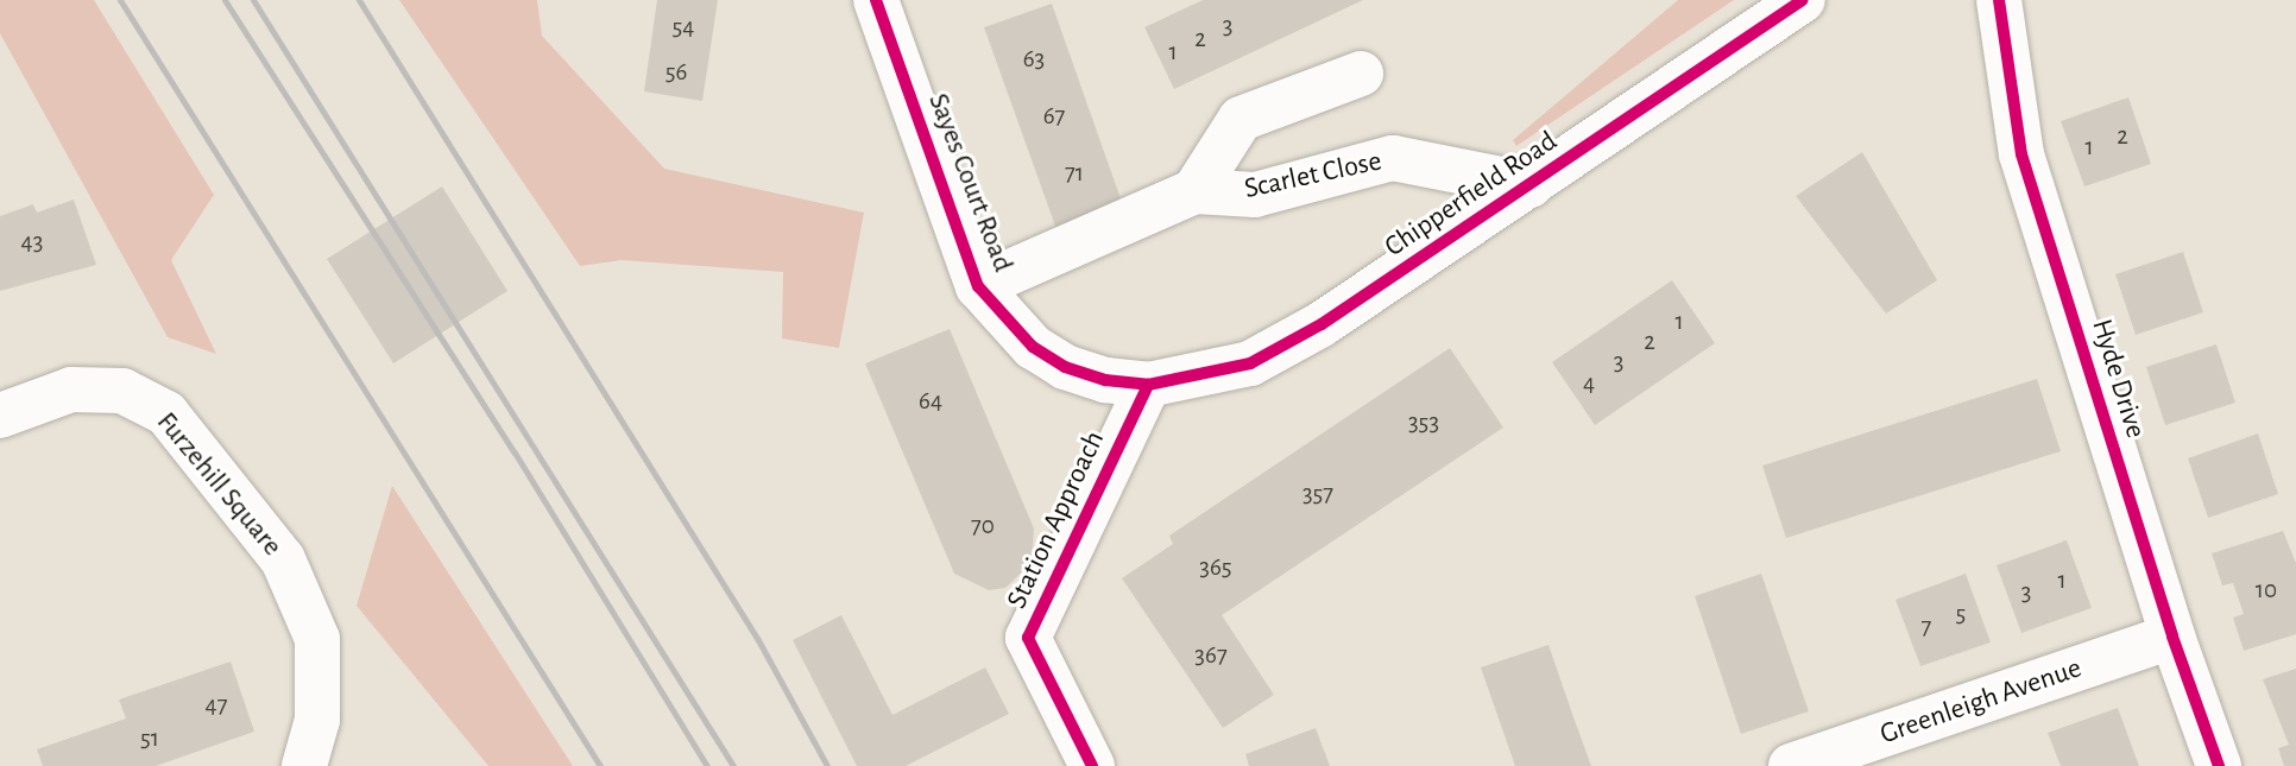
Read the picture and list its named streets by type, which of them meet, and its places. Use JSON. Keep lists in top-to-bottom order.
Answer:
{
  "streets": {
    "street": [
      "Scarlet Close",
      "Sayes Court Road",
      "Chipperfield Road",
      "Hyde Drive",
      "Furzehill Square",
      "Station Approach",
      "Greenleigh Avenue"
    ]
  },
  "crossings": [
    ["Scarlet Close", "Sayes Court Road"],
    ["Scarlet Close", "Chipperfield Road"],
    ["Sayes Court Road", "Chipperfield Road"],
    ["Sayes Court Road", "Station Approach"],
    ["Chipperfield Road", "Station Approach"],
    ["Hyde Drive", "Greenleigh Avenue"]
  ],
  "house_numbers": [
    "3",
    "54",
    "2",
    "1",
    "63",
    "56",
    "67",
    "2",
    "1",
    "71",
    "43",
    "1",
    "2",
    "3",
    "4",
    "64",
    "353",
    "357",
    "70",
    "365",
    "1",
    "10",
    "3",
    "5",
    "7",
    "367",
    "47",
    "51"
  ]
}
